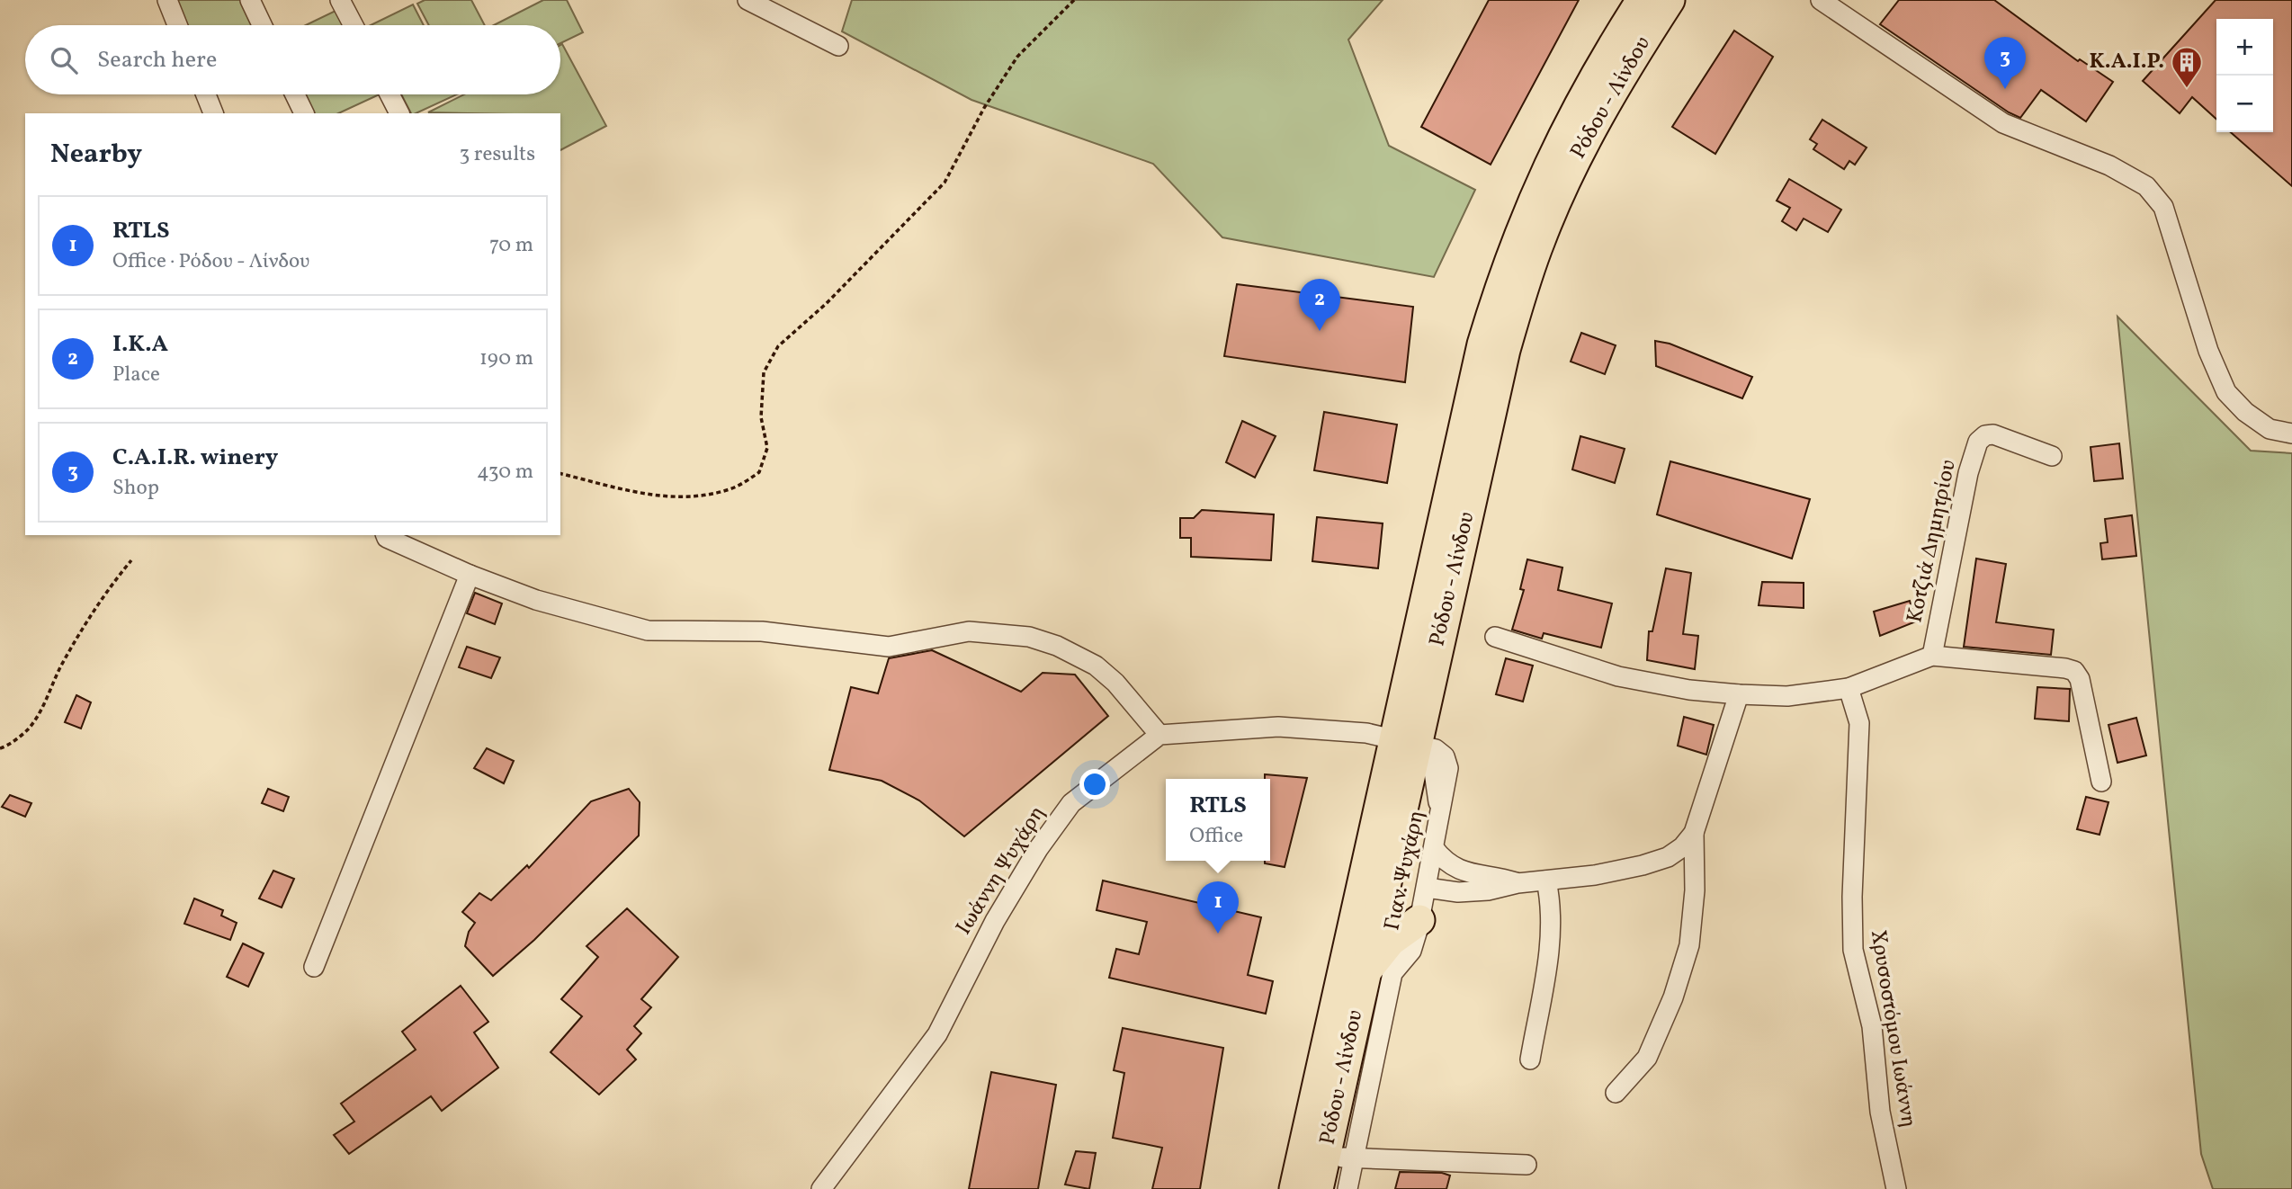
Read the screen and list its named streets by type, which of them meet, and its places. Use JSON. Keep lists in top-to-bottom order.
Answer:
{
  "streets": {
    "main road": ["Ρόδου - Λίνδου"],
    "street": [
      "Κοτζιά Δημητρίου",
      "Ιωάννη Ψυχάρη",
      "Γιαν. Ψυχάρη",
      "Χρυσοστόμου Ιωάννη"
    ]
  },
  "crossings": [
    ["Ρόδου - Λίνδου", "Γιαν. Ψυχάρη"]
  ],
  "places": {
    "building": ["Κ.Α.Ι.Ρ."]
  },
  "page": {
    "map_buttons": ["+", "−"],
    "search": "Search here",
    "pins": ["3", "2", "1"],
    "heading": ["Nearby", "3 results"],
    "list": [
      {
        "mark": "1",
        "name": "RTLS",
        "note": "Office · Ρόδου - Λίνδου",
        "value": "70 m"
      },
      {
        "mark": "2",
        "name": "Ι.Κ.Α",
        "note": "Place",
        "value": "190 m"
      },
      {
        "mark": "3",
        "name": "C.A.I.R. winery",
        "note": "Shop",
        "value": "430 m"
      }
    ],
    "popup": ["RTLS", "Office"]
  }
}
